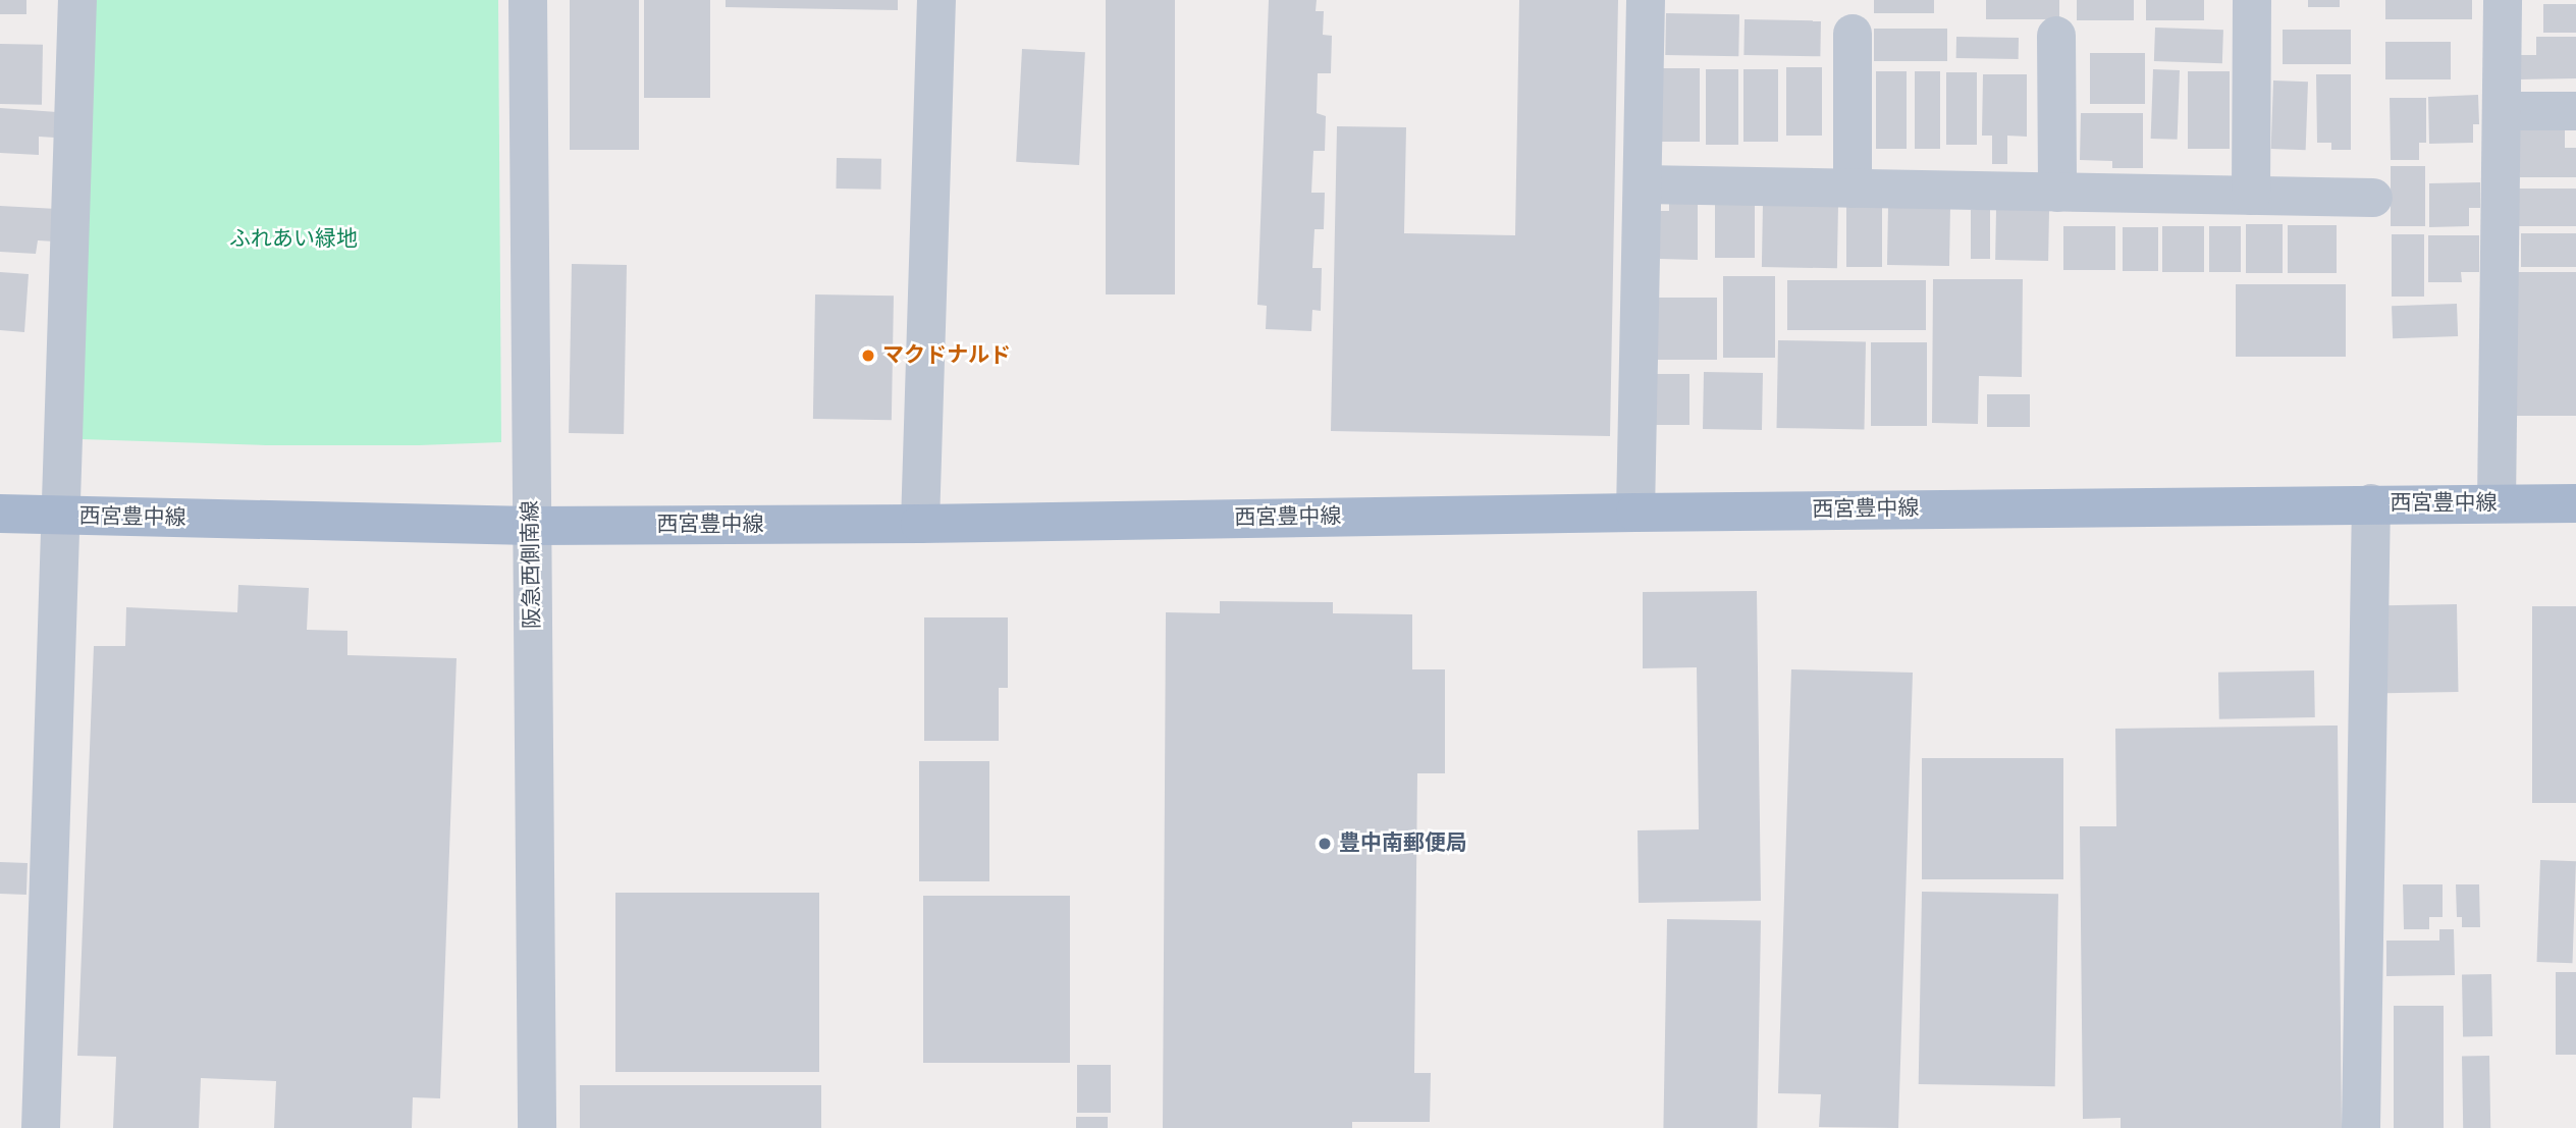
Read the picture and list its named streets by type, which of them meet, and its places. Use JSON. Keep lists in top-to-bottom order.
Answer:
{
  "streets": {
    "main road": ["西宮豊中線"],
    "street": ["阪急西側南線"]
  },
  "crossings": [
    ["西宮豊中線", "阪急西側南線"]
  ],
  "parks": ["ふれあい緑地"],
  "places": ["マクドナルド", "豊中南郵便局"]
}
